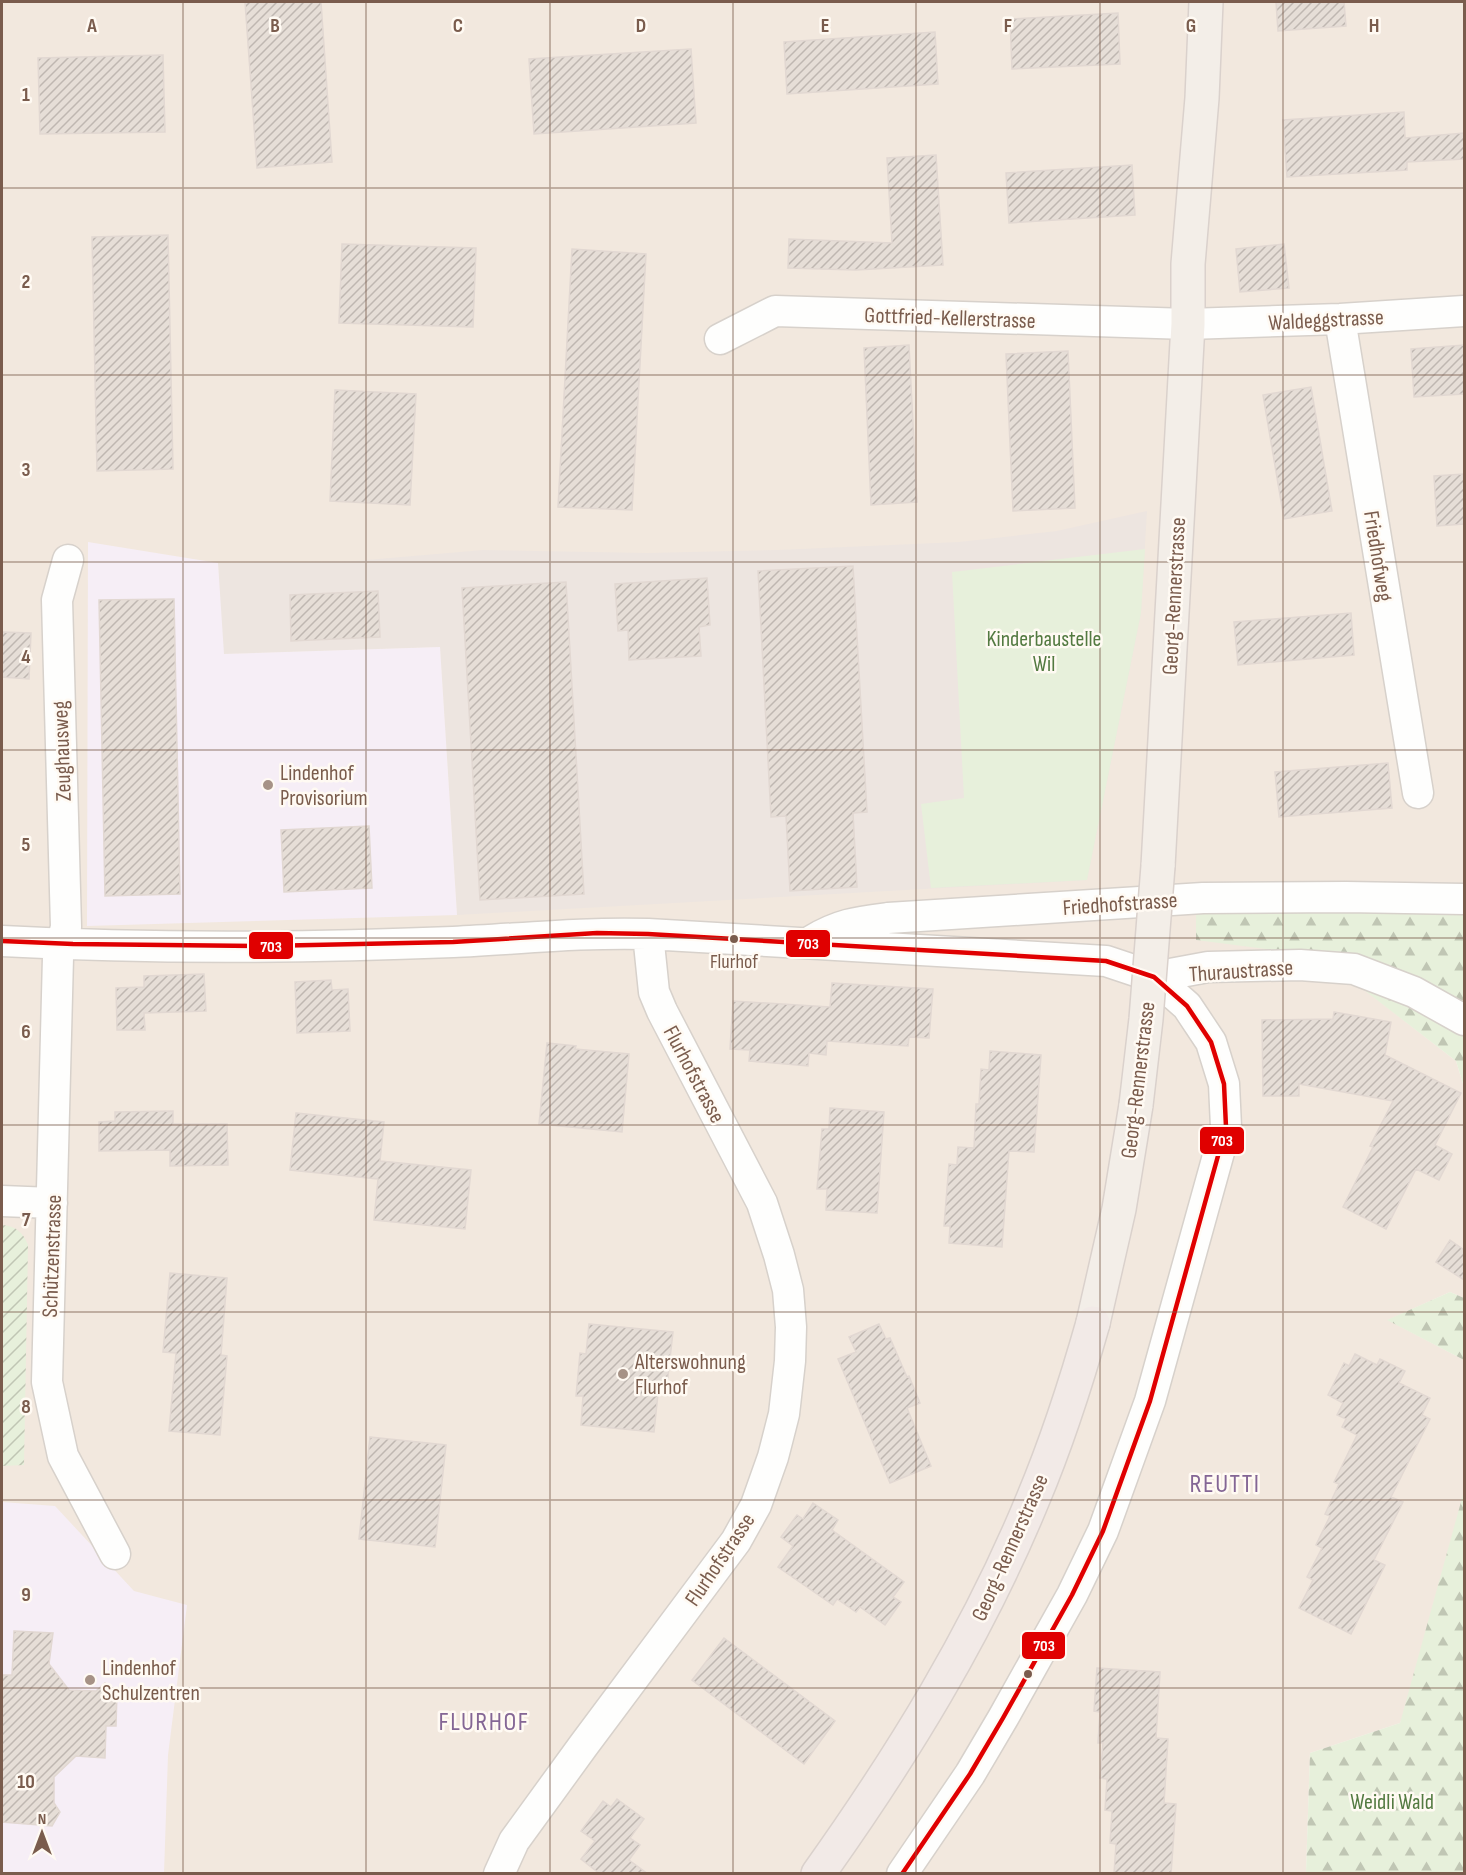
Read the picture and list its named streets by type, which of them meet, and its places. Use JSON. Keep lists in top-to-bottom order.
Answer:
{
  "streets": {
    "highway": ["Georg-Rennerstrasse"],
    "street": [
      "Gottfried-Kellerstrasse",
      "Waldeggstrasse",
      "Friedhofweg",
      "Zeughausweg",
      "Friedhofstrasse",
      "Thuraustrasse",
      "Flurhofstrasse",
      "Schützenstrasse"
    ]
  },
  "crossings": [
    ["Gottfried-Kellerstrasse", "Waldeggstrasse"],
    ["Gottfried-Kellerstrasse", "Georg-Rennerstrasse"],
    ["Waldeggstrasse", "Friedhofweg"],
    ["Waldeggstrasse", "Georg-Rennerstrasse"],
    ["Zeughausweg", "Thuraustrasse"],
    ["Zeughausweg", "Schützenstrasse"],
    ["Friedhofstrasse", "Thuraustrasse"],
    ["Thuraustrasse", "Flurhofstrasse"],
    ["Thuraustrasse", "Schützenstrasse"]
  ],
  "districts": ["REUTTI", "FLURHOF"],
  "parks": ["Kinderbaustelle Wil", "Weidli Wald"],
  "places": [
    "Lindenhof Provisorium",
    "Flurhof",
    "Alterswohnung Flurhof",
    "Lindenhof Schulzentren"
  ],
  "lines": ["transit line 703"],
  "north": "top",
  "grid": {
    "columns": [
      "A",
      "B",
      "C",
      "D",
      "E",
      "F",
      "G",
      "H"
    ],
    "rows": [
      "1",
      "2",
      "3",
      "4",
      "5",
      "6",
      "7",
      "8",
      "9",
      "10"
    ]
  }
}
